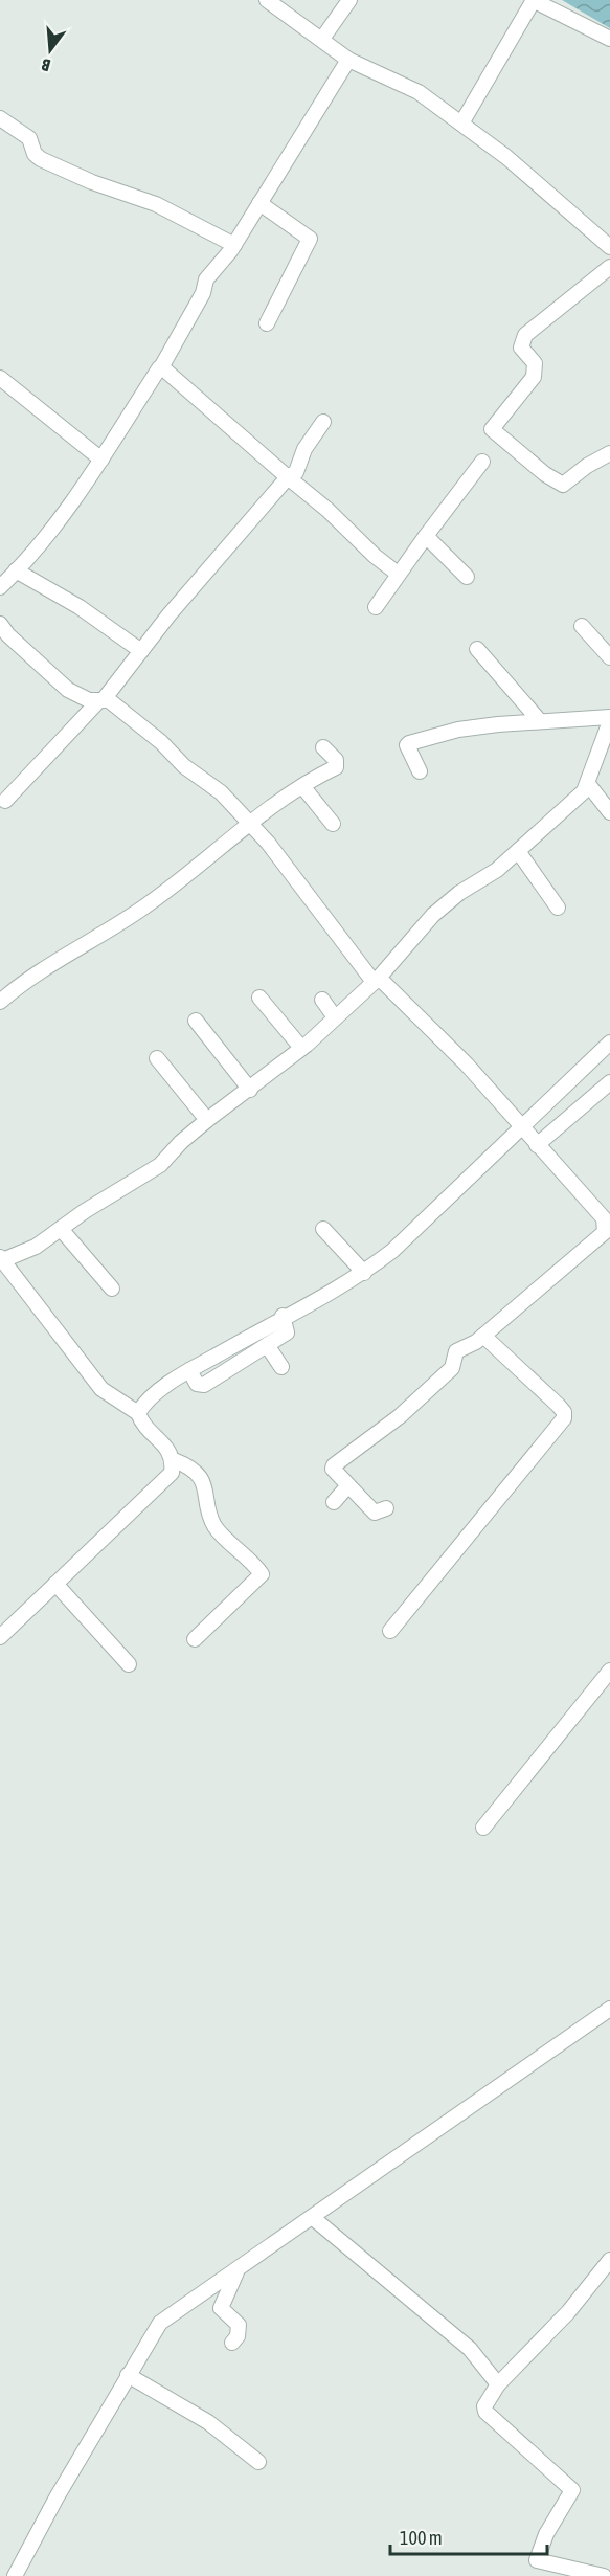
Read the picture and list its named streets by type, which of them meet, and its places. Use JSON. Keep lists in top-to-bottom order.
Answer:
{
  "scale_bar": "100 m",
  "north": "bottom"
}
